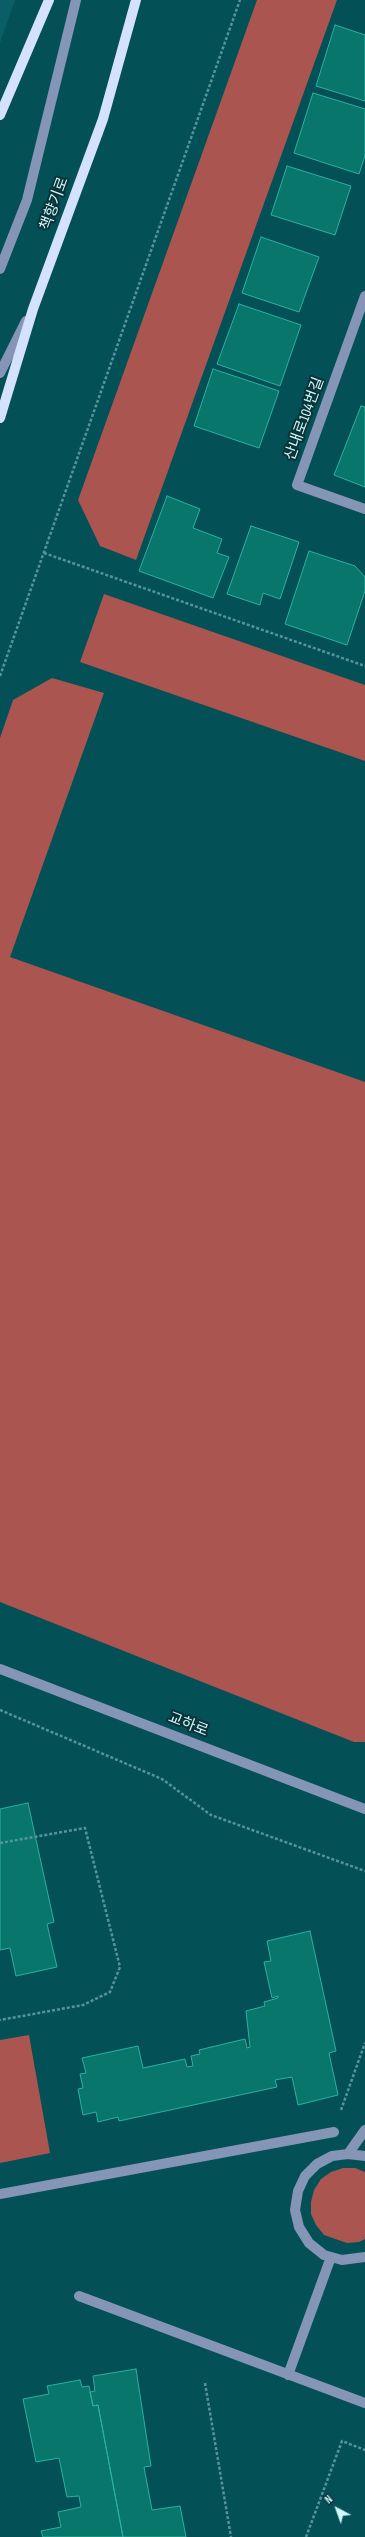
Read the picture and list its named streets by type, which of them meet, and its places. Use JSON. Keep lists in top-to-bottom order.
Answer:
{
  "streets": {
    "main road": ["책향기로"],
    "street": ["산내로104번길", "교하로"]
  },
  "north": "top left"
}
